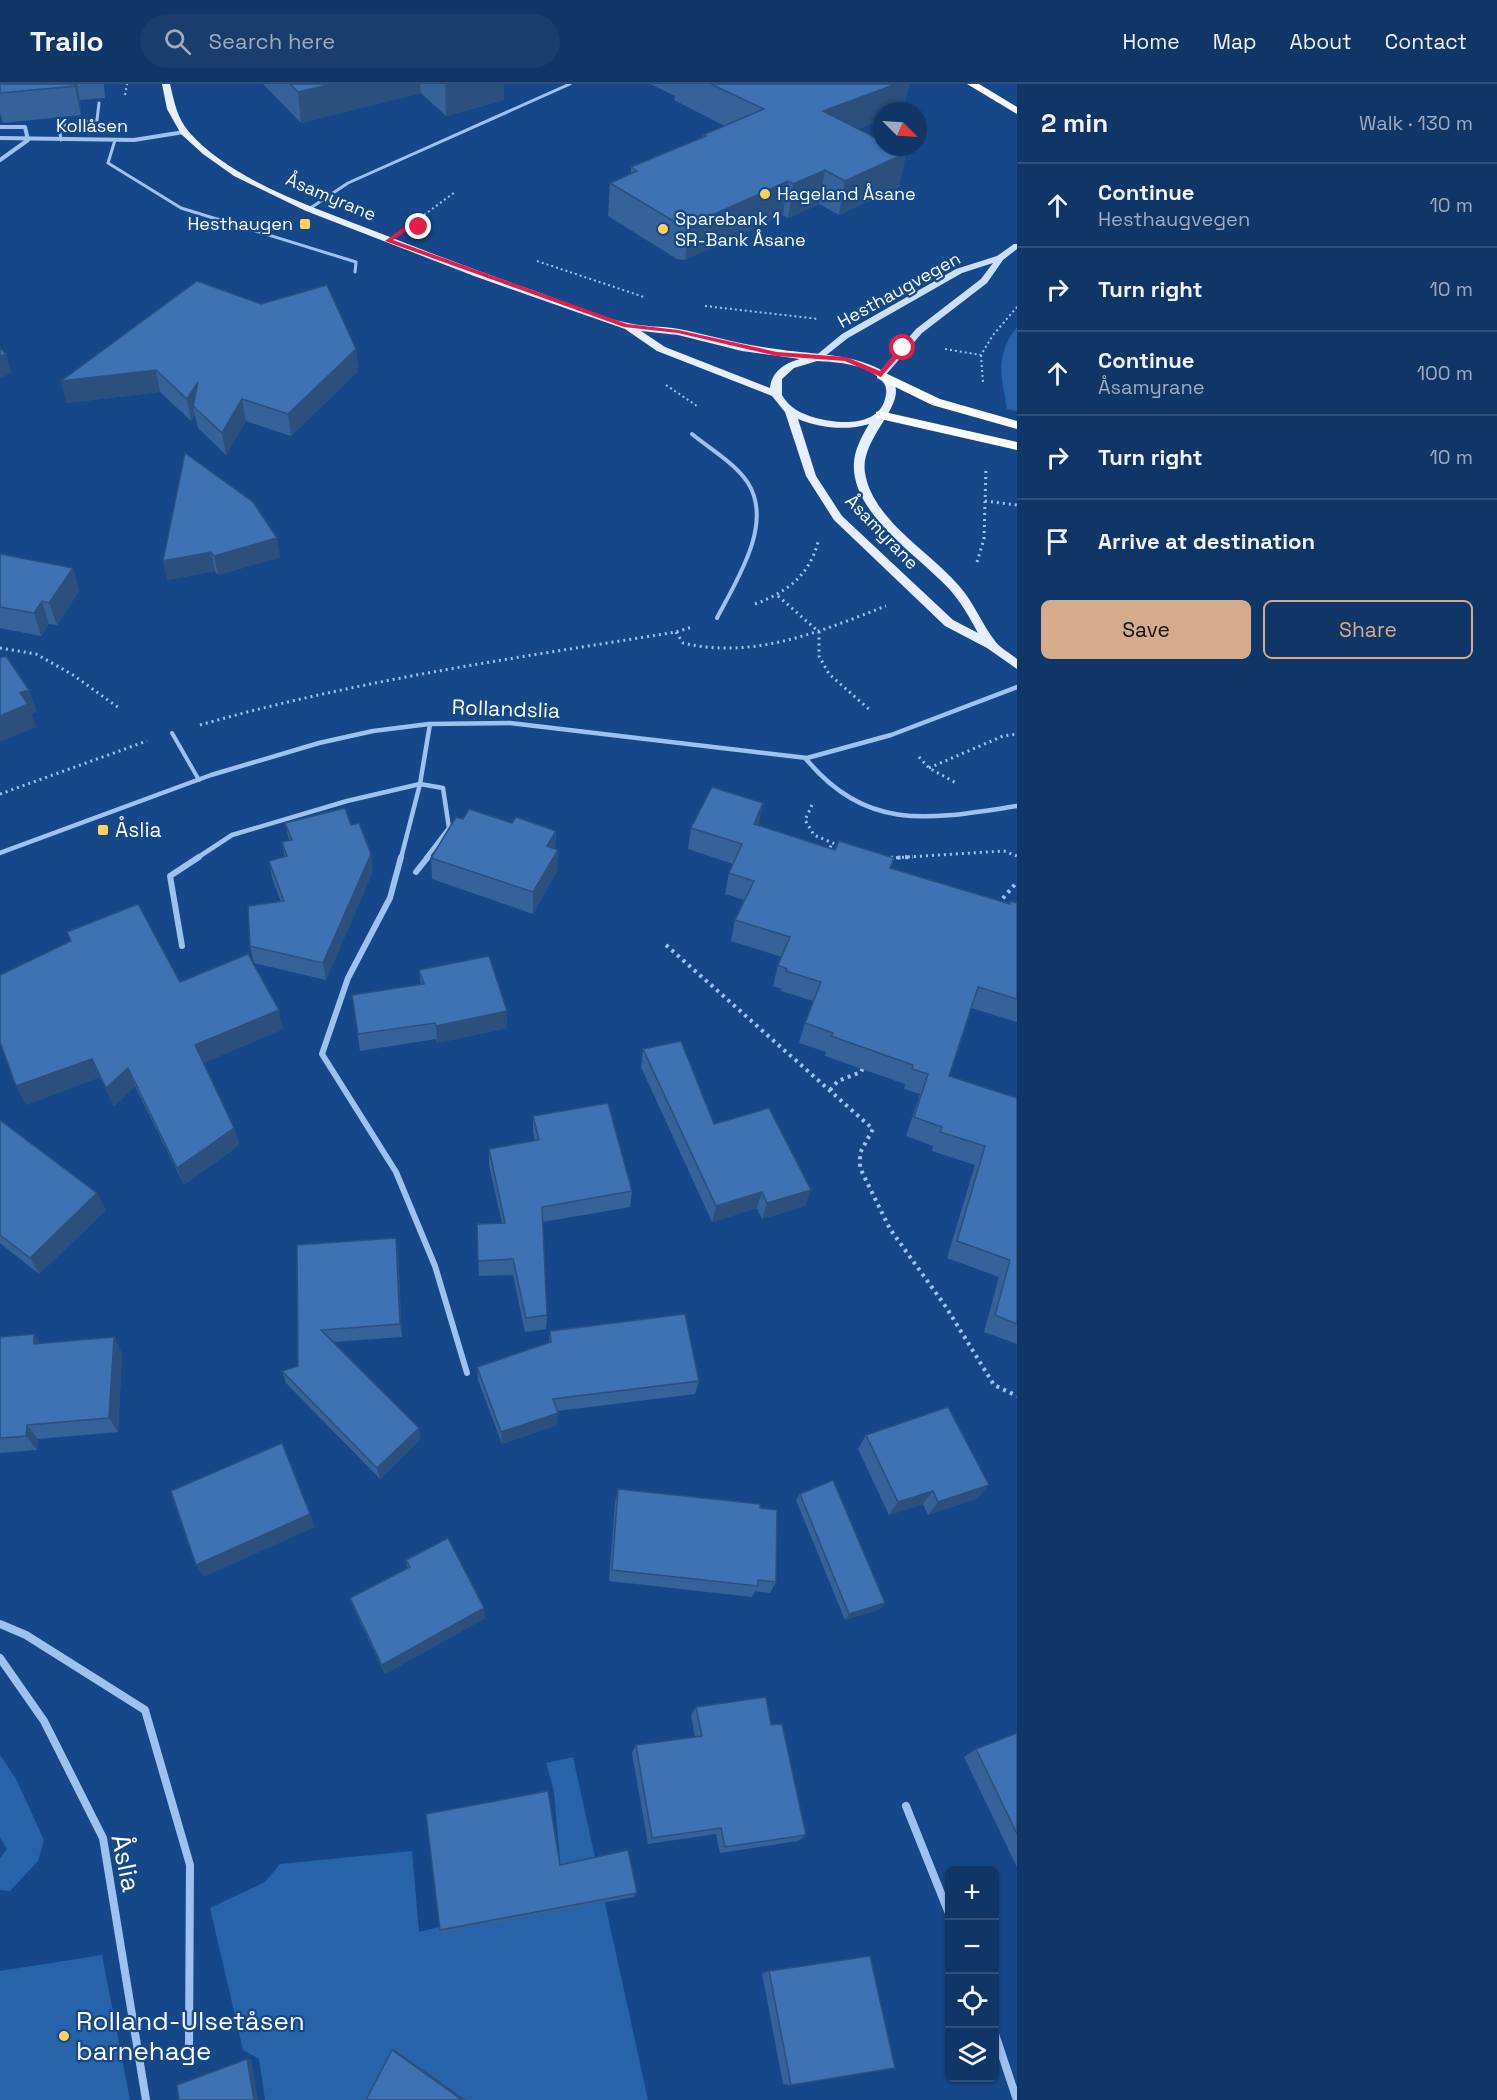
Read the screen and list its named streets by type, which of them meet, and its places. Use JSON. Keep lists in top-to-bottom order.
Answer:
{
  "streets": {
    "main road": ["Åsamyrane", "Hesthaugvegen"],
    "street": ["Kollåsen", "Rollandslia", "Åslia"]
  },
  "crossings": [
    ["Kollåsen", "Åsamyrane"],
    ["Åsamyrane", "Hesthaugvegen"]
  ],
  "places": {
    "other": ["Hageland Åsane", "Sparebank 1 SR-Bank Åsane", "Rolland-Ulsetåsen barnehage"],
    "transit": ["Hesthaugen", "Åslia"]
  },
  "north": "bottom right",
  "page": {
    "header": "Trailo",
    "search": "Search here",
    "nav": [
      "Home",
      "Map",
      "About",
      "Contact"
    ],
    "heading": ["2 min", "Walk · 130 m"],
    "list": [
      ["Continue", "Hesthaugvegen", "10 m"],
      ["Turn right", "10 m"],
      ["Continue", "Åsamyrane", "100 m"],
      ["Turn right", "10 m"],
      "Arrive at destination"
    ],
    "buttons": ["Save", "Share"],
    "map_buttons": ["+", "−"]
  }
}
